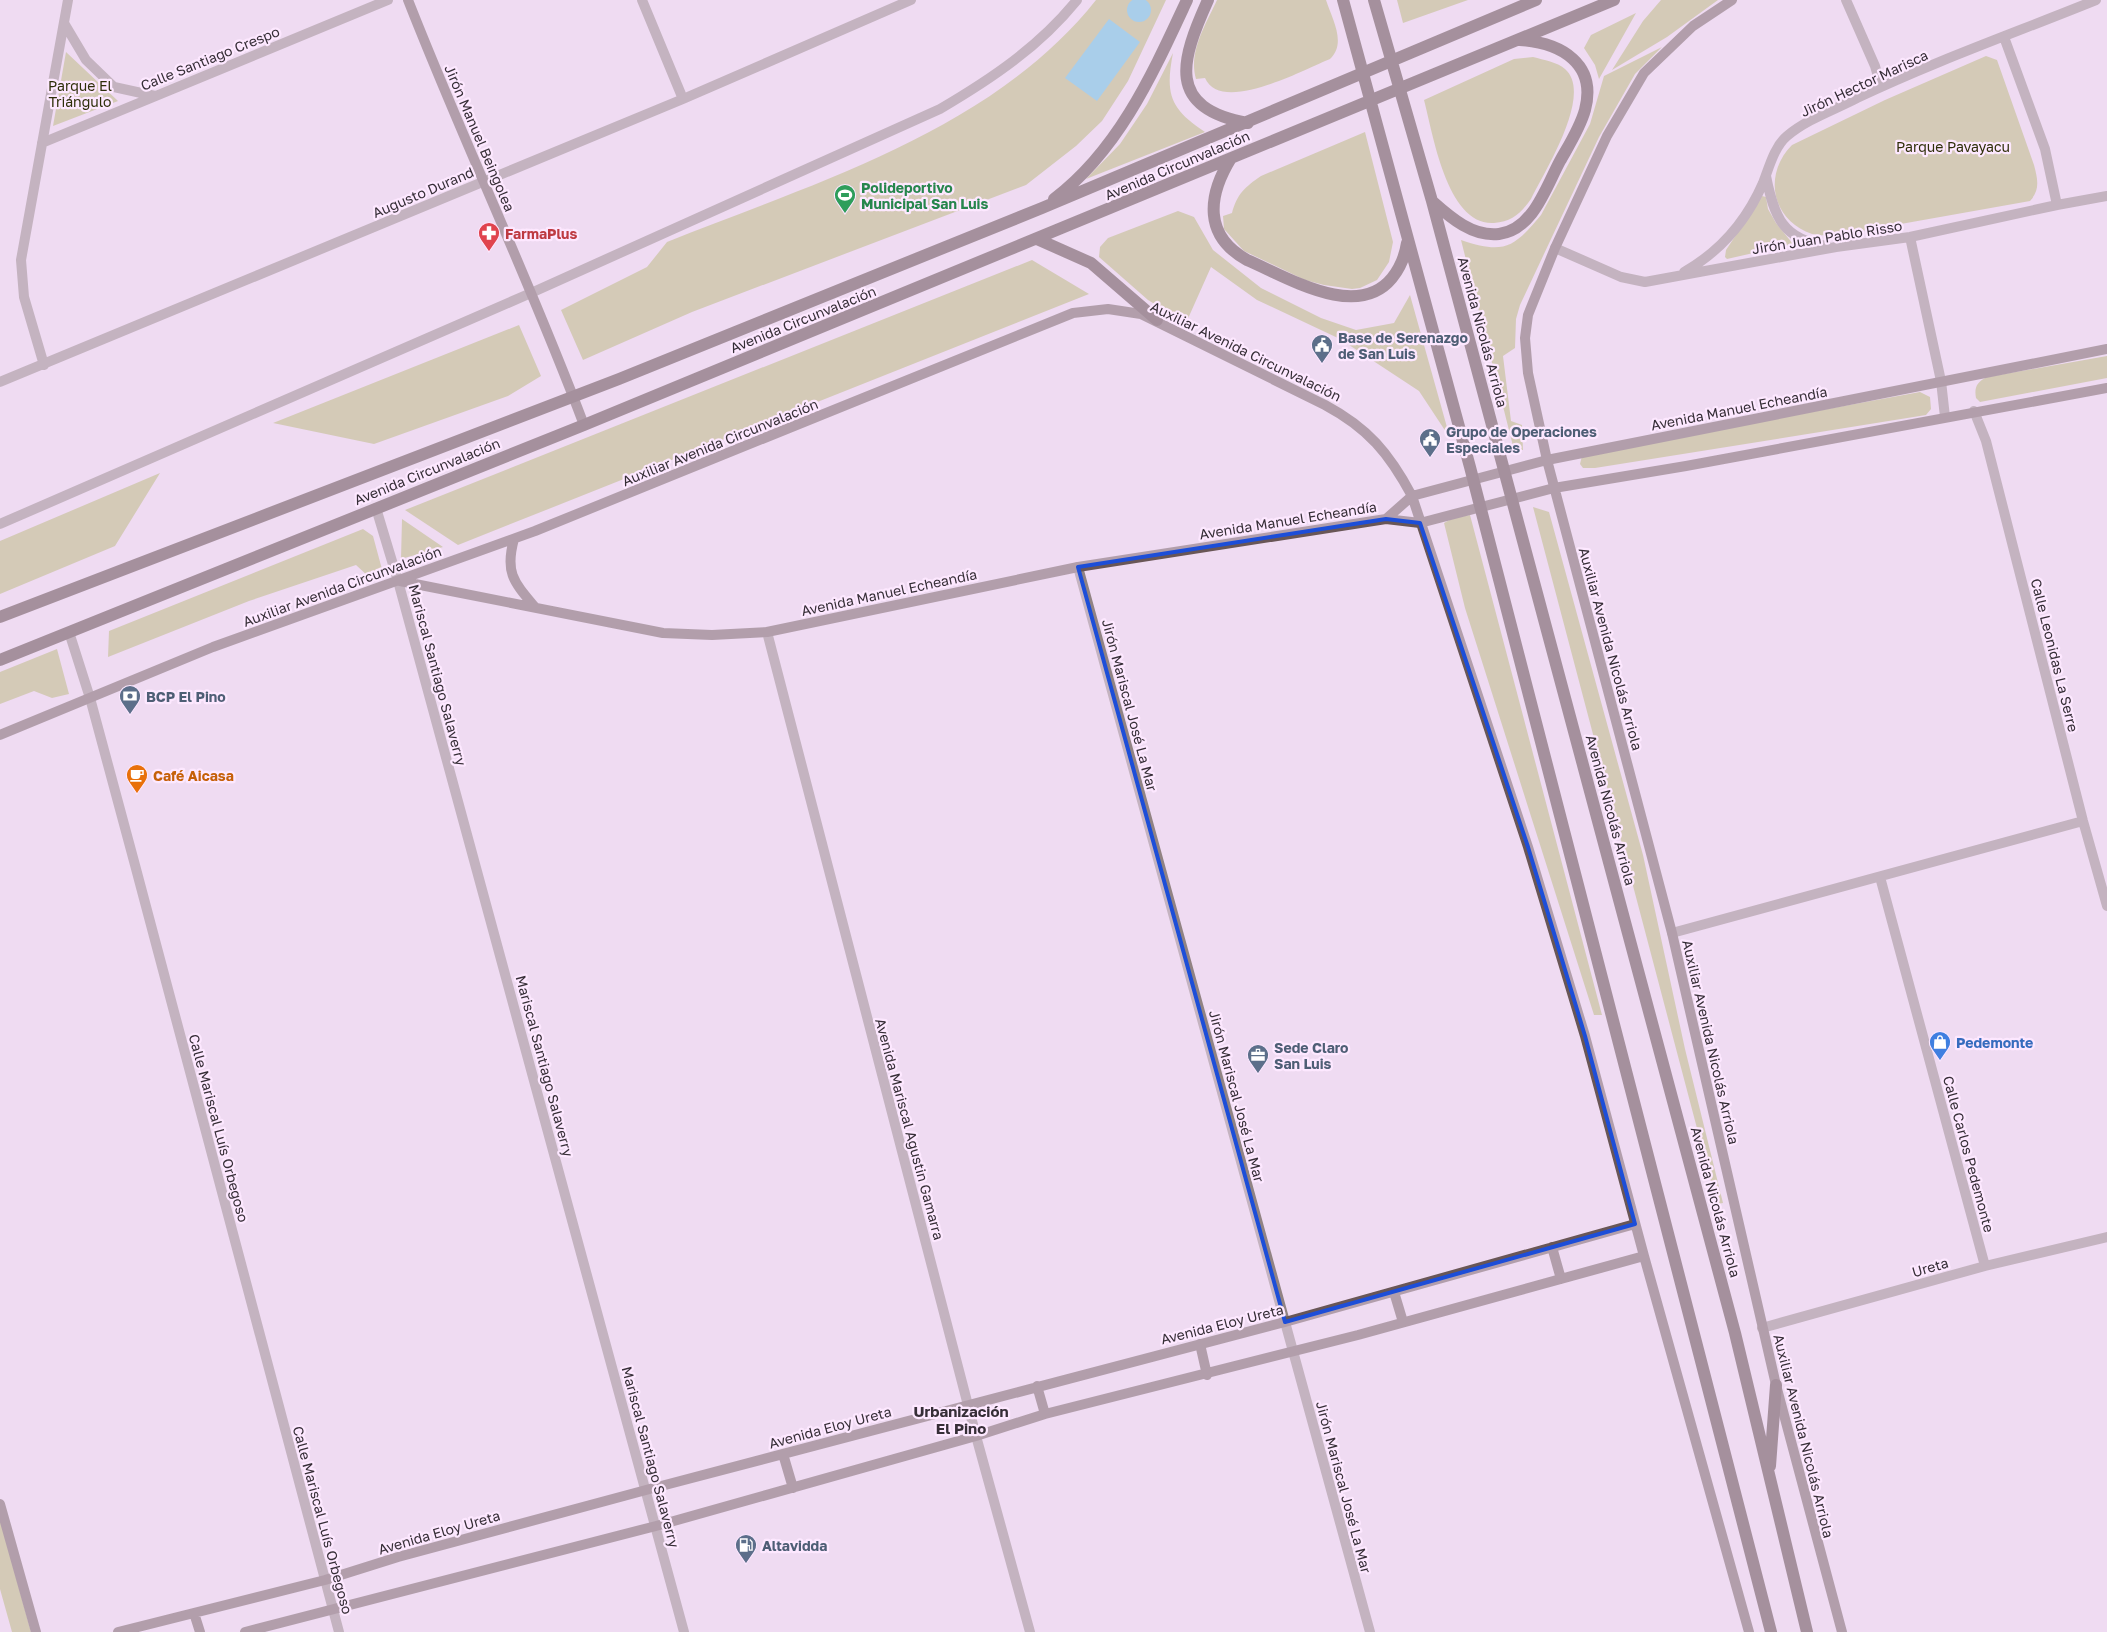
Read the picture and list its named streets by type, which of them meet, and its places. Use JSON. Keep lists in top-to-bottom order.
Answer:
{
  "streets": {
    "main road": ["Avenida Circunvalación", "Avenida Nicolás Arriola"],
    "street": [
      "Calle Santiago Crespo",
      "Jirón Hector Marisca",
      "Jirón Manuel Beingolea",
      "Augusto Durand",
      "Jirón Juan Pablo Risso",
      "Auxiliar Avenida Circunvalación",
      "Avenida Manuel Echeandía",
      "Auxiliar Avenida Nicolás Arriola",
      "Calle Leonidas La Serre",
      "Mariscal Santiago Salaverry",
      "Jirón Mariscal José La Mar",
      "Calle Mariscal Luís Orbegoso",
      "Avenida Mariscal Agustin Gamarra",
      "Calle Carlos Pedemonte",
      "Ureta",
      "Avenida Eloy Ureta"
    ]
  },
  "crossings": [
    ["Jirón Hector Marisca", "Jirón Juan Pablo Risso"],
    ["Jirón Manuel Beingolea", "Avenida Circunvalación"],
    ["Jirón Manuel Beingolea", "Augusto Durand"],
    ["Avenida Circunvalación", "Mariscal Santiago Salaverry"],
    ["Avenida Circunvalación", "Calle Mariscal Luís Orbegoso"],
    ["Auxiliar Avenida Circunvalación", "Avenida Manuel Echeandía"],
    ["Auxiliar Avenida Circunvalación", "Mariscal Santiago Salaverry"],
    ["Auxiliar Avenida Circunvalación", "Calle Mariscal Luís Orbegoso"],
    ["Avenida Manuel Echeandía", "Auxiliar Avenida Nicolás Arriola"],
    ["Avenida Manuel Echeandía", "Calle Leonidas La Serre"],
    ["Avenida Manuel Echeandía", "Mariscal Santiago Salaverry"],
    ["Avenida Manuel Echeandía", "Jirón Mariscal José La Mar"],
    ["Avenida Manuel Echeandía", "Avenida Mariscal Agustin Gamarra"],
    ["Auxiliar Avenida Nicolás Arriola", "Ureta"],
    ["Mariscal Santiago Salaverry", "Avenida Eloy Ureta"],
    ["Jirón Mariscal José La Mar", "Avenida Eloy Ureta"],
    ["Calle Mariscal Luís Orbegoso", "Avenida Eloy Ureta"],
    ["Avenida Mariscal Agustin Gamarra", "Avenida Eloy Ureta"],
    ["Calle Carlos Pedemonte", "Ureta"]
  ],
  "districts": ["Urbanización El Pino"],
  "parks": ["Parque El Triángulo", "Parque Pavayacu"],
  "places": {
    "sports": ["Polideportivo Municipal San Luis"],
    "pharmacy": ["FarmaPlus"],
    "public building": ["Base de Serenazgo de San Luis", "Grupo de Operaciones Especiales"],
    "bank": ["BCP El Pino"],
    "cafe": ["Café Aicasa"],
    "shop": ["Pedemonte"],
    "office": ["Sede Claro San Luis"],
    "fuel station": ["Altavidda"]
  }
}
